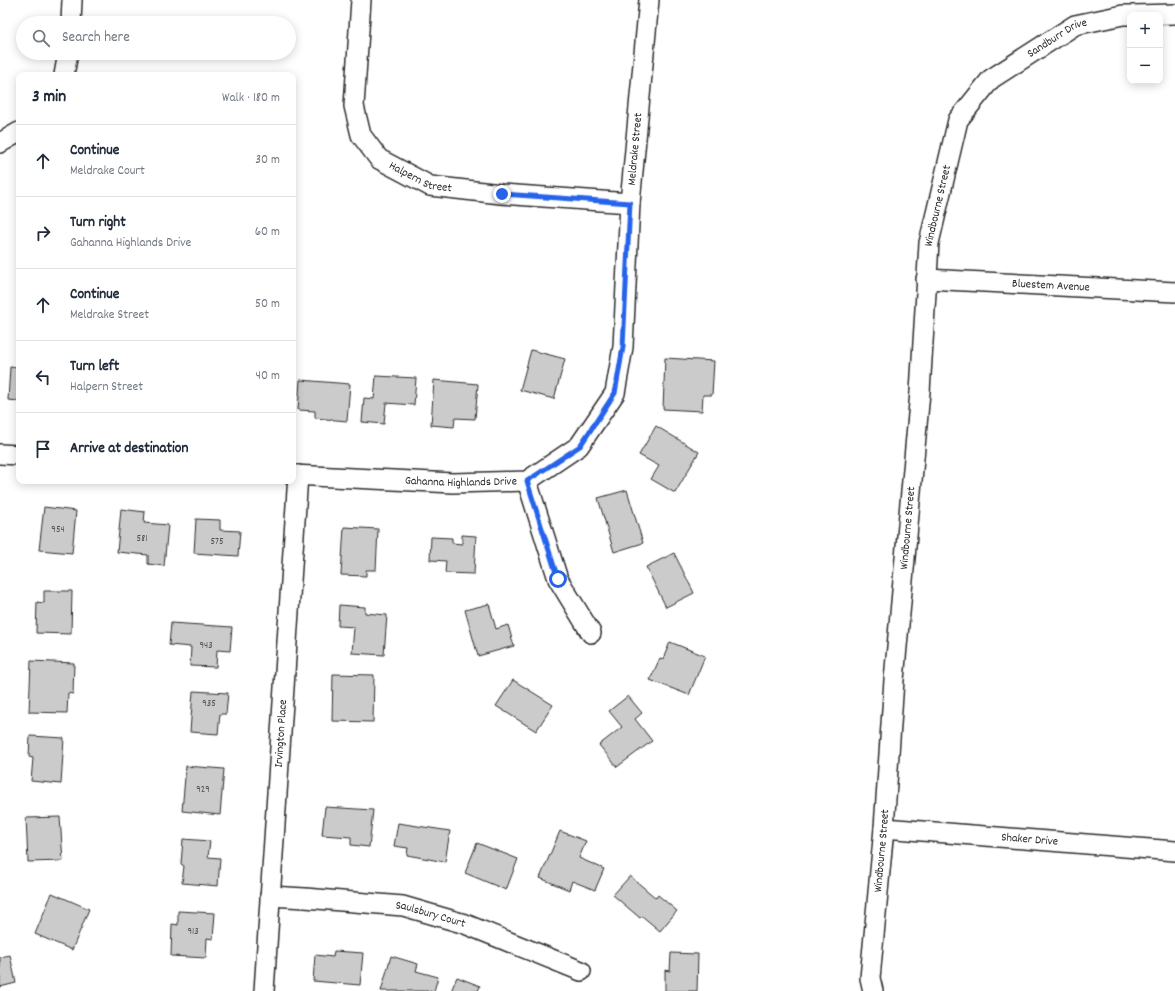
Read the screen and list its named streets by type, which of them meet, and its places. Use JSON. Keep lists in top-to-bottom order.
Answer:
{
  "streets": {
    "street": [
      "Sandburr Drive",
      "Meldrake Street",
      "Halpern Street",
      "Windbourne Street",
      "Bluestem Avenue",
      "Gahanna Highlands Drive",
      "Irvington Place",
      "Shaker Drive",
      "Saulsbury Court"
    ]
  },
  "crossings": [
    ["Sandburr Drive", "Windbourne Street"],
    ["Meldrake Street", "Halpern Street"],
    ["Meldrake Street", "Gahanna Highlands Drive"],
    ["Windbourne Street", "Bluestem Avenue"],
    ["Windbourne Street", "Shaker Drive"],
    ["Irvington Place", "Saulsbury Court"]
  ],
  "house_numbers": [
    "954",
    "581",
    "575",
    "943",
    "935",
    "929",
    "913"
  ],
  "page": {
    "map_buttons": ["+", "−"],
    "search": "Search here",
    "heading": ["3 min", "Walk · 180 m"],
    "list": [
      ["Continue", "Meldrake Court", "30 m"],
      ["Turn right", "Gahanna Highlands Drive", "60 m"],
      ["Continue", "Meldrake Street", "50 m"],
      ["Turn left", "Halpern Street", "40 m"],
      "Arrive at destination"
    ]
  }
}
